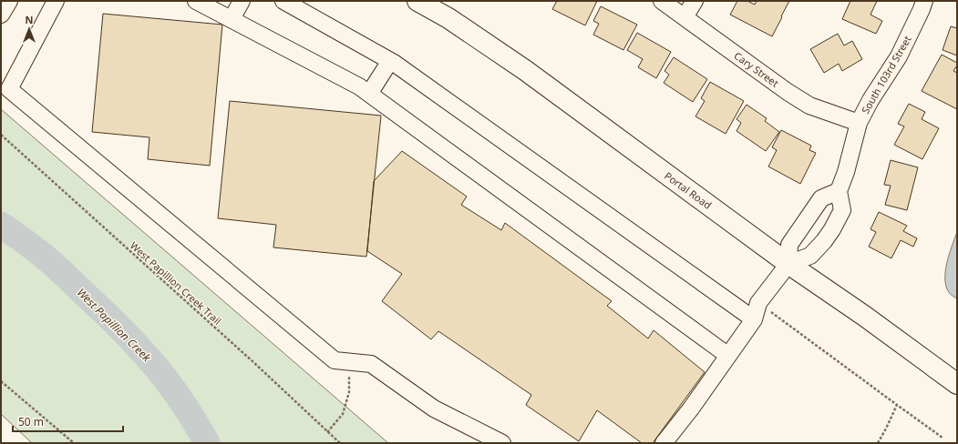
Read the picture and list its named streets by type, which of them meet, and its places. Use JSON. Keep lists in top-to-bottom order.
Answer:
{
  "streets": {
    "main road": ["Portal Road"],
    "street": ["Cary Street", "South 103rd Street"],
    "path": ["West Papillion Creek Trail"]
  },
  "crossings": [
    ["Cary Street", "South 103rd Street"]
  ],
  "water": ["West Papillion Creek"],
  "scale_bar": "50 m",
  "north": "top"
}
